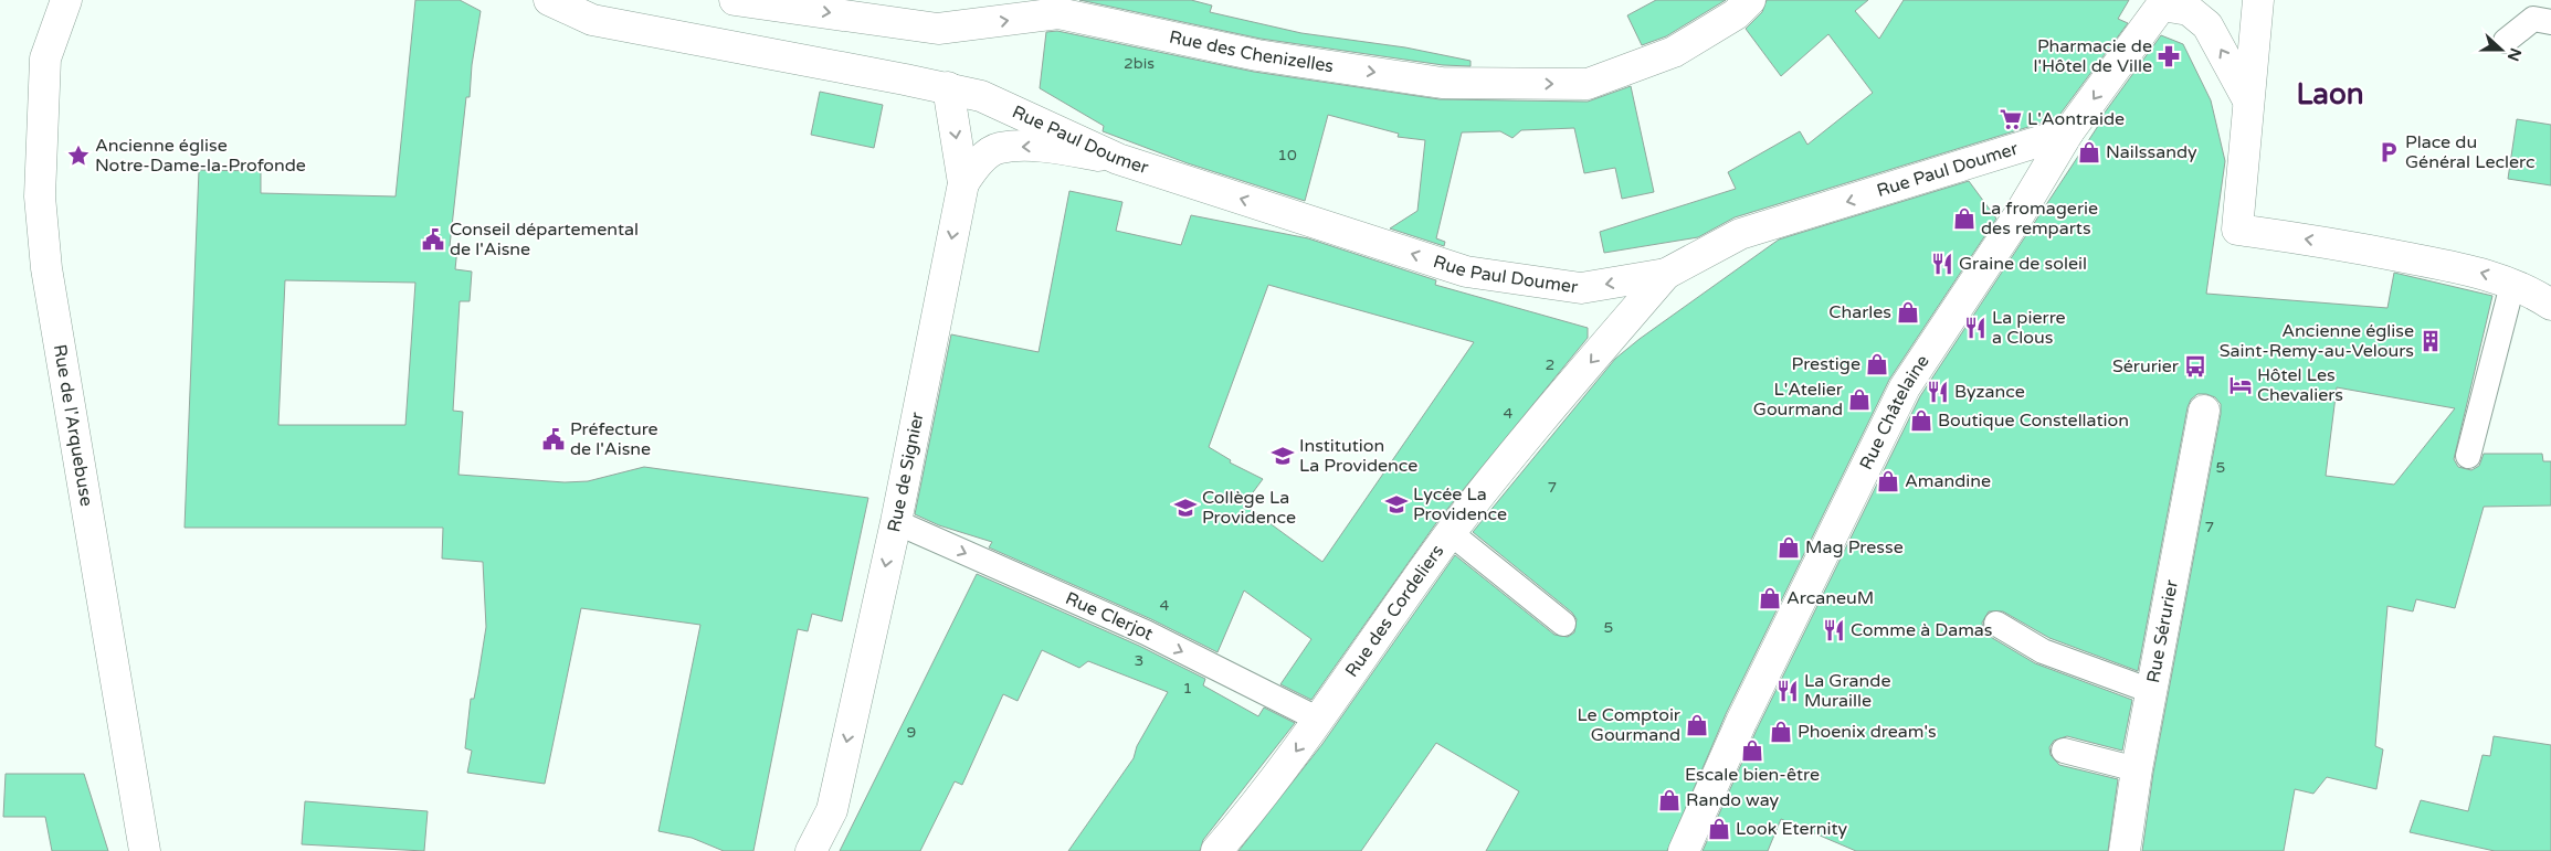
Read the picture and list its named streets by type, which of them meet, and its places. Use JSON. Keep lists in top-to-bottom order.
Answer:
{
  "streets": {
    "street": [
      "Rue des Chenizelles",
      "Rue Paul Doumer",
      "Rue Châtelaine",
      "Rue de l'Arquebuse",
      "Rue de Signier",
      "Rue des Cordeliers",
      "Rue Sérurier"
    ],
    "lane": ["Rue Clerjot"]
  },
  "crossings": [
    ["Rue Paul Doumer", "Rue Châtelaine"],
    ["Rue Paul Doumer", "Rue de Signier"],
    ["Rue Paul Doumer", "Rue des Cordeliers"],
    ["Rue de Signier", "Rue Clerjot"],
    ["Rue des Cordeliers", "Rue Clerjot"]
  ],
  "one_way": [
    "Rue des Chenizelles",
    "Rue Paul Doumer",
    "Rue de Signier",
    "Rue des Cordeliers",
    "Rue Clerjot"
  ],
  "districts": ["Laon"],
  "places": {
    "pharmacy": ["Pharmacie de l'Hôtel de Ville"],
    "supermarket": ["L'Aontraide"],
    "shop": [
      "Nailssandy",
      "La fromagerie des remparts",
      "Charles",
      "Prestige",
      "L'Atelier Gourmand",
      "Boutique Constellation",
      "Amandine",
      "Mag Presse",
      "ArcaneuM",
      "Le Comptoir Gourmand",
      "Phoenix dream's",
      "Escale bien-être",
      "Rando way",
      "Look Eternity"
    ],
    "parking": ["Place du Général Leclerc"],
    "place": ["Ancienne église Notre-Dame-la-Profonde"],
    "public building": ["Conseil départemental de l'Aisne", "Préfecture de l'Aisne"],
    "restaurant": [
      "Graine de soleil",
      "La pierre a Clous",
      "Byzance",
      "Comme à Damas",
      "La Grande Muraille"
    ],
    "building": ["Ancienne église Saint-Remy-au-Velours"],
    "bus stop": ["Sérurier"],
    "hotel": ["Hôtel Les Chevaliers"],
    "school or university": ["Institution La Providence", "Lycée La Providence", "Collège La Providence"]
  },
  "house_numbers": [
    "2bis",
    "10",
    "2",
    "4",
    "5",
    "7",
    "7",
    "4",
    "5",
    "3",
    "1",
    "9"
  ],
  "north": "right"
}
